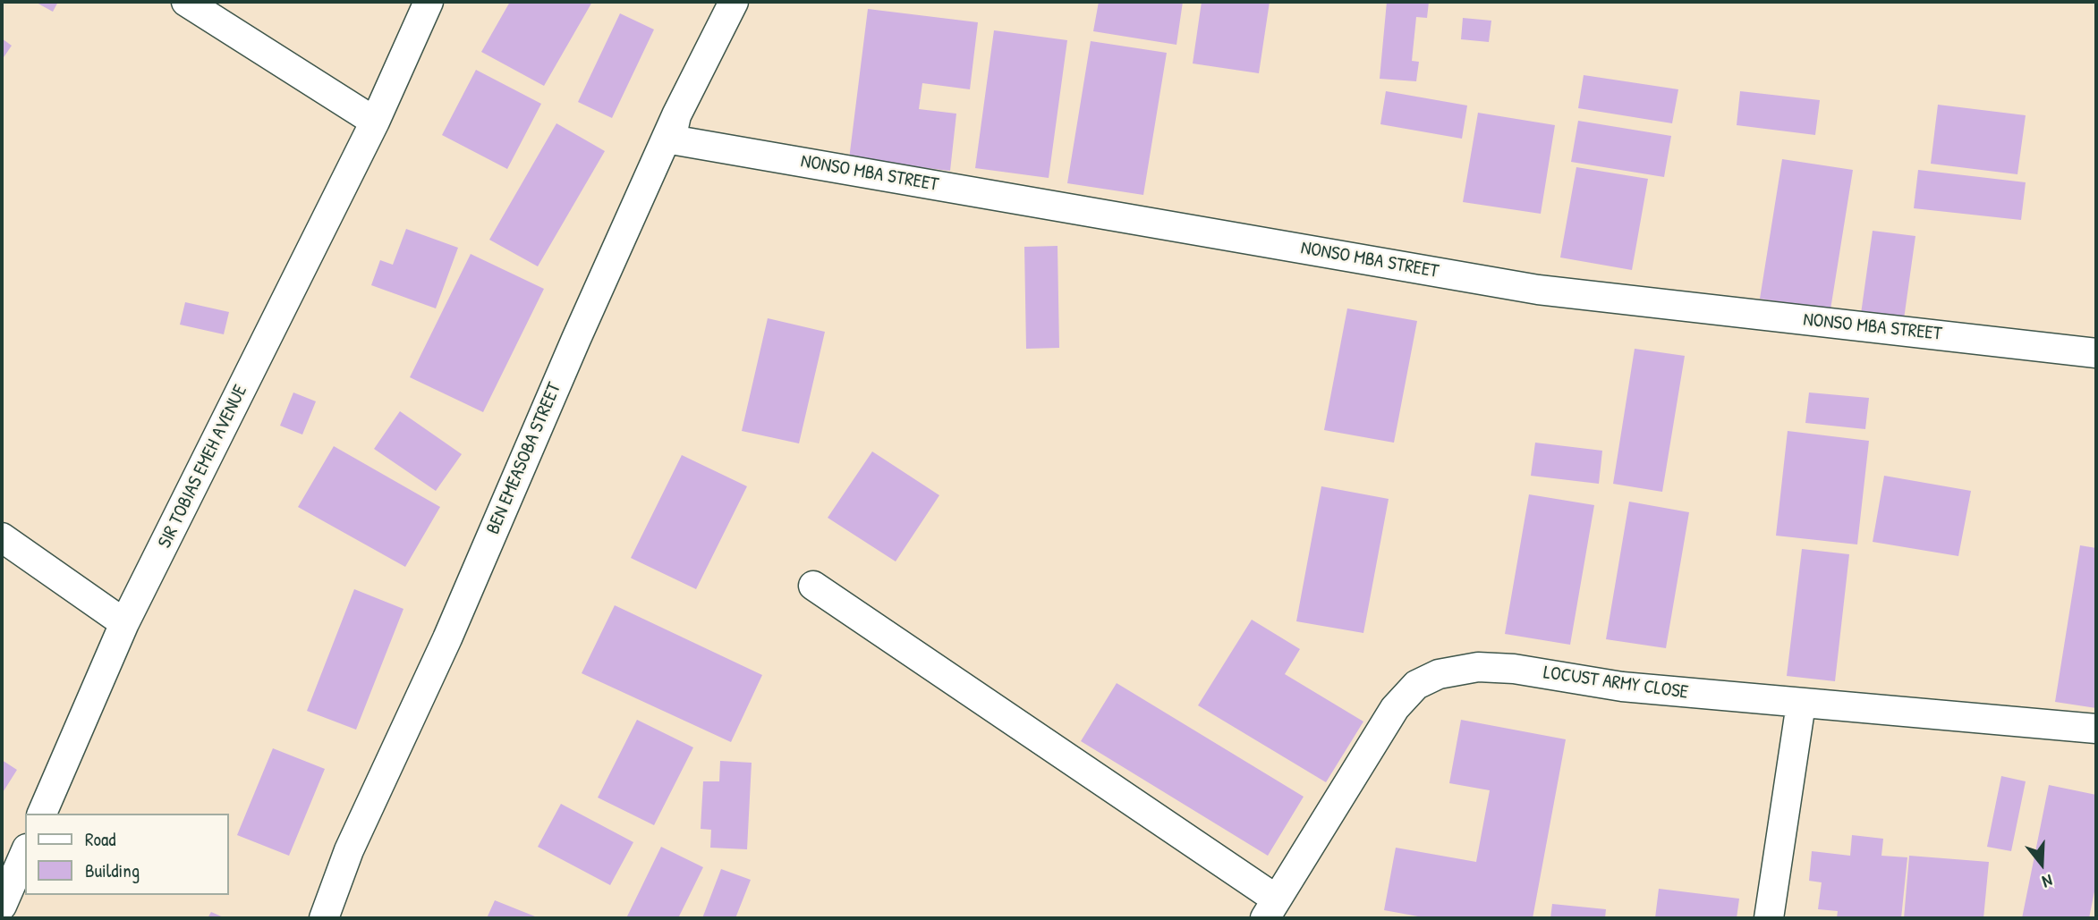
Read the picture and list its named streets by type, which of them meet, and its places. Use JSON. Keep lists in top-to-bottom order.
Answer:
{
  "streets": {
    "street": [
      "NONSO MBA STREET",
      "BEN EMEASOBA STREET",
      "SIR TOBIAS EMEH AVENUE",
      "LOCUST ARMY CLOSE"
    ]
  },
  "crossings": [
    ["NONSO MBA STREET", "BEN EMEASOBA STREET"]
  ],
  "legend": ["Road", "Building"],
  "north": "bottom"
}
